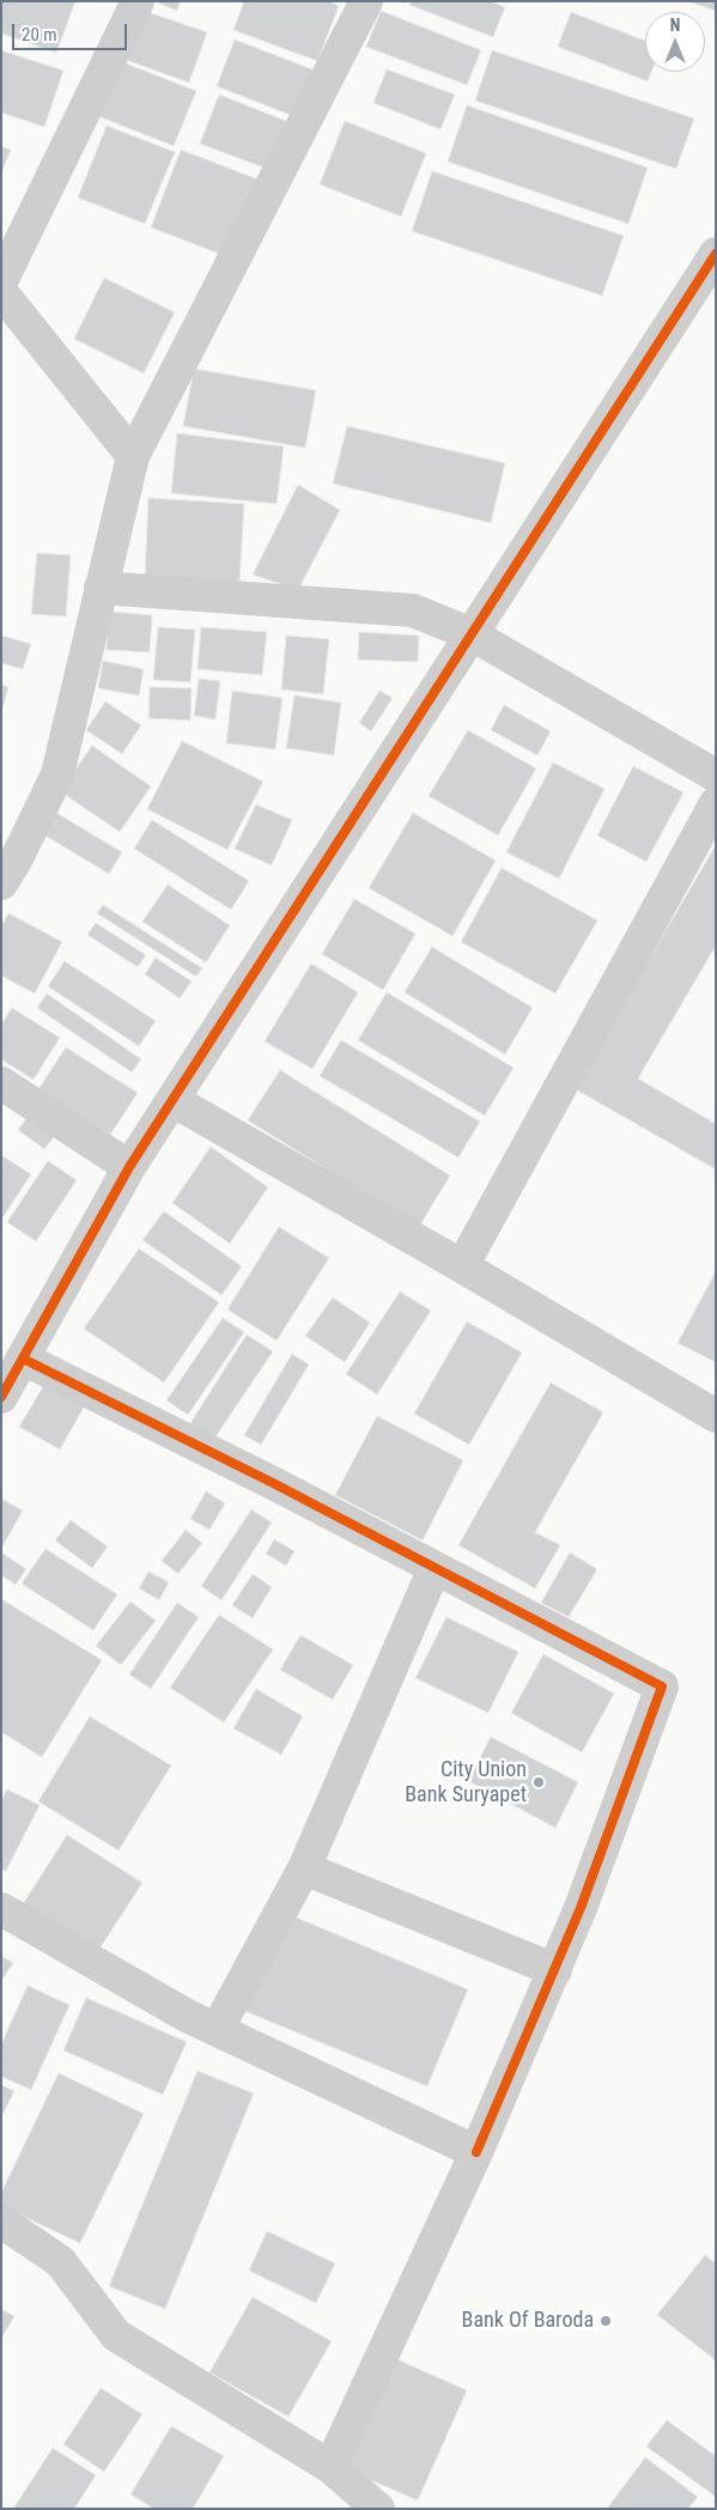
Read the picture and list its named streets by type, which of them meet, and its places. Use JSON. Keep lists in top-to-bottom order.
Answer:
{
  "places": ["City Union Bank Suryapet", "Bank Of Baroda"],
  "scale_bar": "20 m",
  "north": "top"
}
